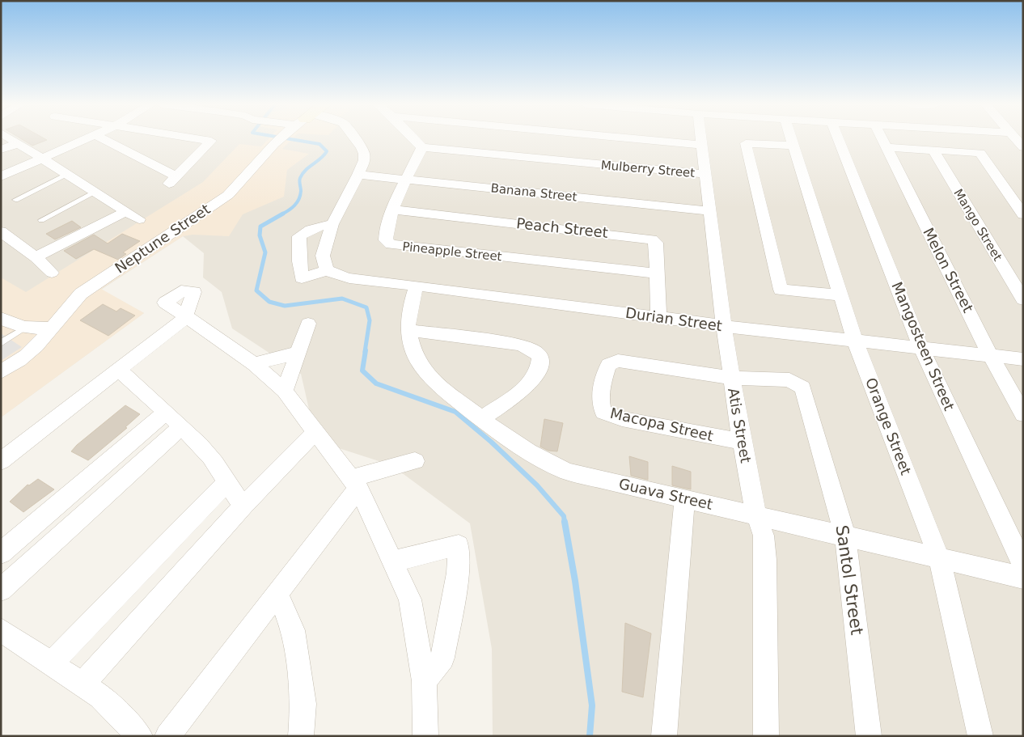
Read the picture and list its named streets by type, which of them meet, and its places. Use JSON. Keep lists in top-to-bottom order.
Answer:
{
  "streets": {
    "street": [
      "Mulberry Street",
      "Banana Street",
      "Mango Street",
      "Peach Street",
      "Neptune Street",
      "Pineapple Street",
      "Melon Street",
      "Durian Street",
      "Mangosteen Street",
      "Macopa Street",
      "Atis Street",
      "Orange Street",
      "Guava Street",
      "Santol Street"
    ]
  },
  "crossings": [
    ["Mulberry Street", "Pineapple Street"],
    ["Mulberry Street", "Atis Street"],
    ["Banana Street", "Pineapple Street"],
    ["Banana Street", "Atis Street"],
    ["Peach Street", "Pineapple Street"],
    ["Peach Street", "Durian Street"],
    ["Melon Street", "Durian Street"],
    ["Durian Street", "Mangosteen Street"],
    ["Durian Street", "Atis Street"],
    ["Durian Street", "Orange Street"],
    ["Durian Street", "Guava Street"],
    ["Macopa Street", "Atis Street"],
    ["Macopa Street", "Santol Street"],
    ["Atis Street", "Guava Street"],
    ["Orange Street", "Guava Street"],
    ["Guava Street", "Santol Street"]
  ]
}
